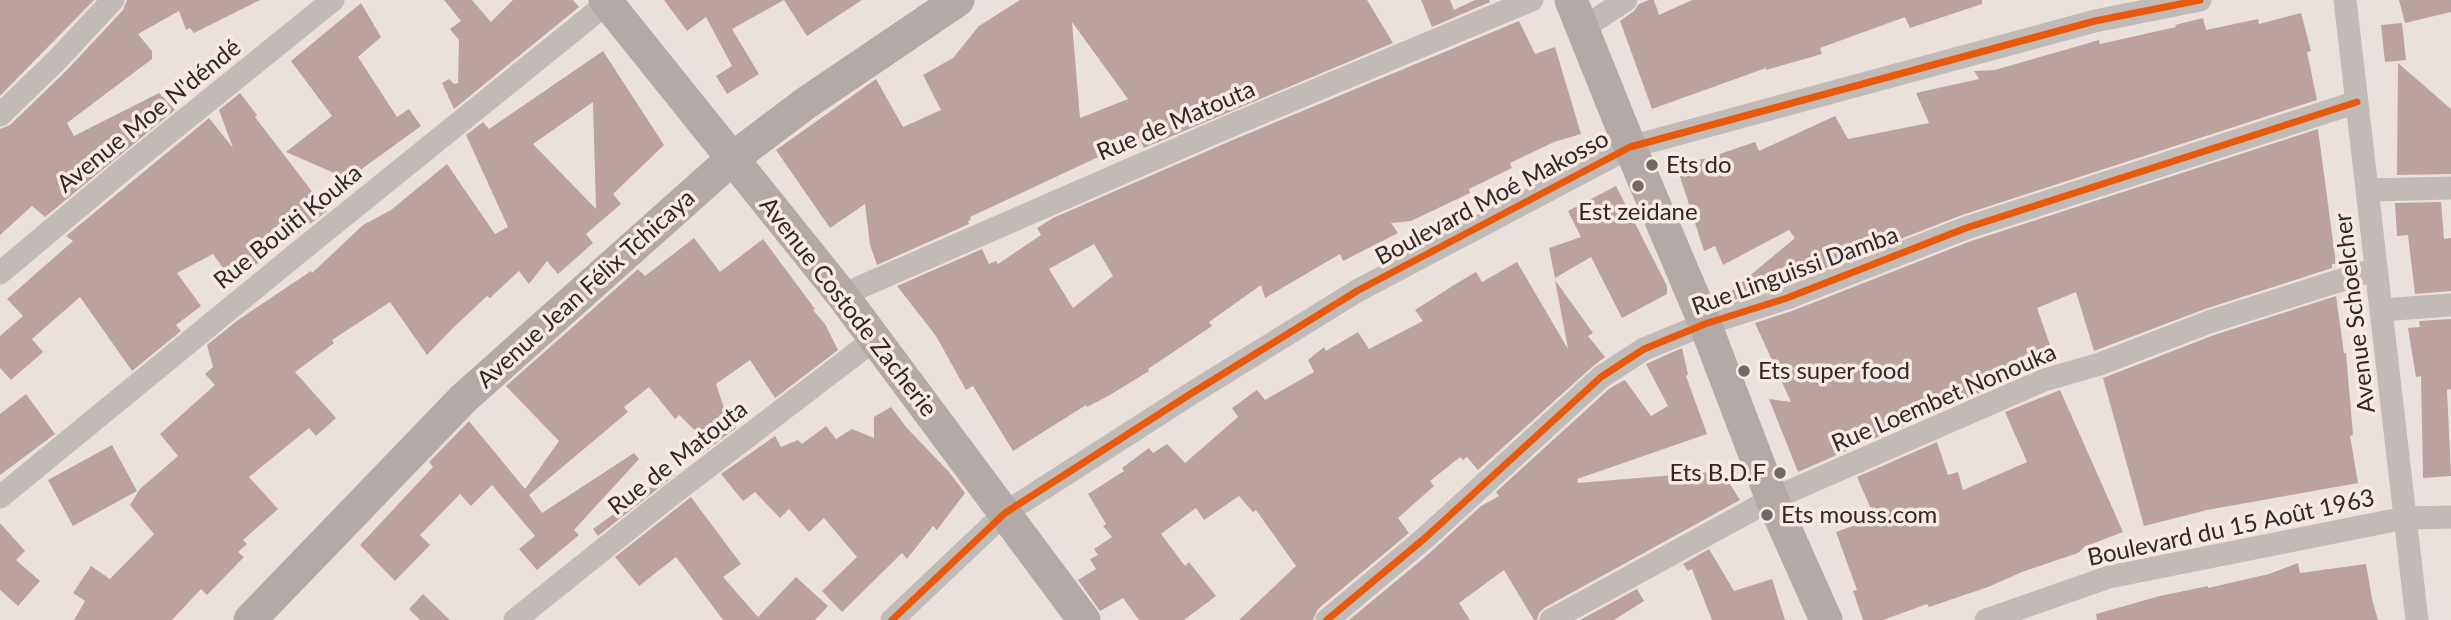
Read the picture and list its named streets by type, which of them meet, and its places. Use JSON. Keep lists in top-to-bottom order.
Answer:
{
  "streets": {
    "street": [
      "Avenue Moe N'déndé",
      "Rue de Matouta",
      "Boulevard Moé Makosso",
      "Rue Bouiti Kouka",
      "Rue Linguissi Damba",
      "Avenue Jean Félix Tchicaya",
      "Avenue Costode Zacherie",
      "Avenue Schoelcher",
      "Rue Loembet Nonouka",
      "Boulevard du 15 Août 1963"
    ]
  },
  "crossings": [
    ["Rue de Matouta", "Avenue Costode Zacherie"],
    ["Boulevard Moé Makosso", "Avenue Costode Zacherie"],
    ["Rue Bouiti Kouka", "Avenue Costode Zacherie"],
    ["Rue Linguissi Damba", "Avenue Schoelcher"],
    ["Avenue Jean Félix Tchicaya", "Avenue Costode Zacherie"],
    ["Avenue Schoelcher", "Rue Loembet Nonouka"],
    ["Avenue Schoelcher", "Boulevard du 15 Août 1963"]
  ],
  "places": [
    "Ets do",
    "Est zeidane",
    "Ets super food",
    "Ets B.D.F",
    "Ets mouss.com"
  ]
}
